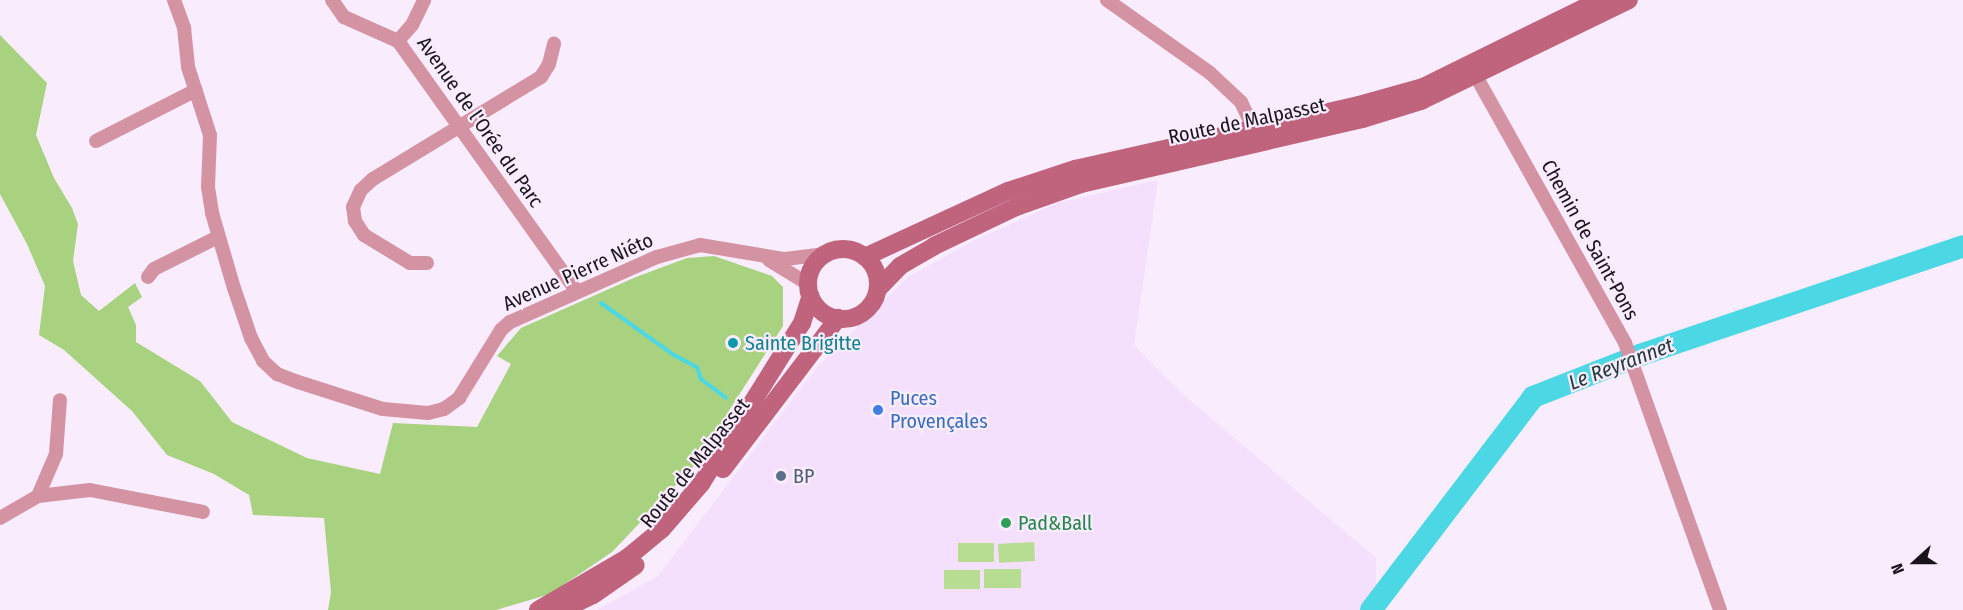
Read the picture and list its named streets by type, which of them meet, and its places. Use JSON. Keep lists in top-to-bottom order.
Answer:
{
  "streets": {
    "main road": ["Route de Malpasset"],
    "street": ["Avenue de l'Orée du Parc", "Chemin de Saint-Pons", "Avenue Pierre Niéto"]
  },
  "crossings": [
    ["Route de Malpasset", "Chemin de Saint-Pons"],
    ["Route de Malpasset", "Avenue Pierre Niéto"],
    ["Avenue de l'Orée du Parc", "Avenue Pierre Niéto"]
  ],
  "water": ["Le Reyrannet"],
  "places": [
    "Sainte Brigitte",
    "Puces Provençales",
    "BP",
    "Pad&Ball"
  ],
  "north": "left"
}
